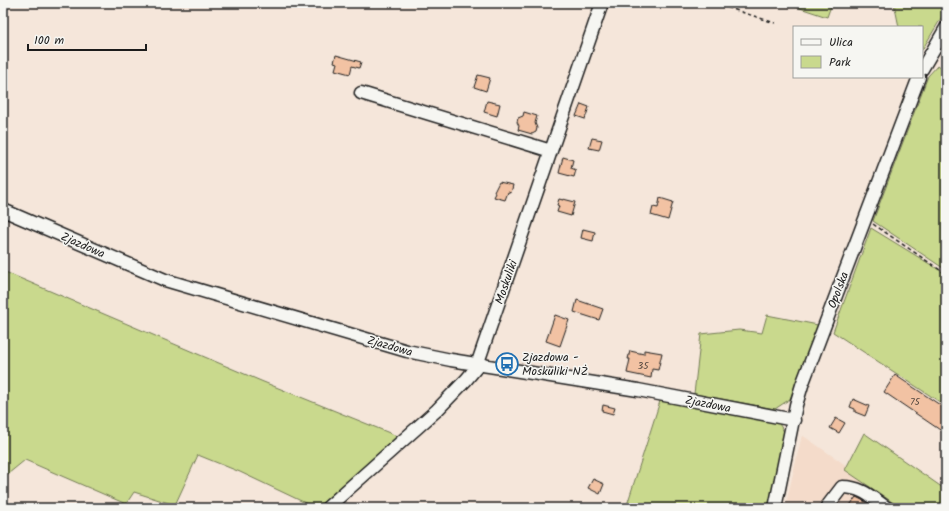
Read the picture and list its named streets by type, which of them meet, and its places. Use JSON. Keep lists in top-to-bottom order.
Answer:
{
  "streets": {
    "street": ["Zjazdowa", "Moskuliki", "Opolska"]
  },
  "crossings": [
    ["Zjazdowa", "Moskuliki"],
    ["Zjazdowa", "Opolska"]
  ],
  "places": {
    "bus stop": ["Zjazdowa - Moskuliki NŻ"]
  },
  "house_numbers": ["35", "75"],
  "legend": ["Ulica", "Park"],
  "scale_bar": "100 m"
}
